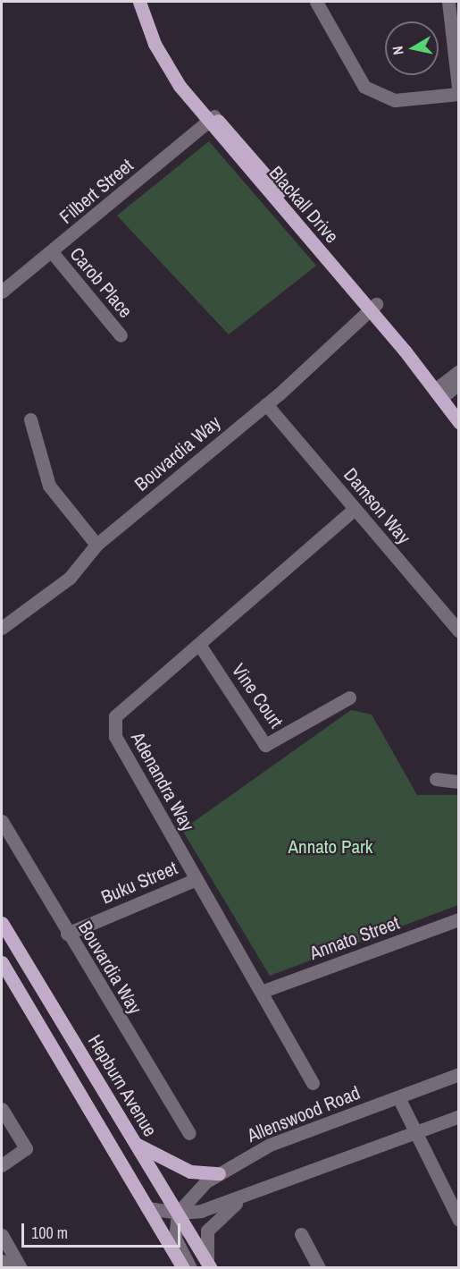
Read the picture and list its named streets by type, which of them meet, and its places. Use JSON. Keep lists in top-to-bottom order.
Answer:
{
  "streets": {
    "main road": ["Blackall Drive", "Hepburn Avenue"],
    "street": [
      "Filbert Street",
      "Carob Place",
      "Bouvardia Way",
      "Damson Way",
      "Vine Court",
      "Adenandra Way",
      "Buku Street",
      "Annato Street",
      "Allenswood Road"
    ]
  },
  "crossings": [
    ["Filbert Street", "Blackall Drive"],
    ["Filbert Street", "Carob Place"],
    ["Blackall Drive", "Bouvardia Way"],
    ["Bouvardia Way", "Damson Way"],
    ["Bouvardia Way", "Buku Street"],
    ["Damson Way", "Adenandra Way"],
    ["Vine Court", "Adenandra Way"],
    ["Adenandra Way", "Buku Street"],
    ["Adenandra Way", "Annato Street"],
    ["Hepburn Avenue", "Allenswood Road"]
  ],
  "parks": ["Annato Park"],
  "scale_bar": "100 m",
  "north": "left"
}
